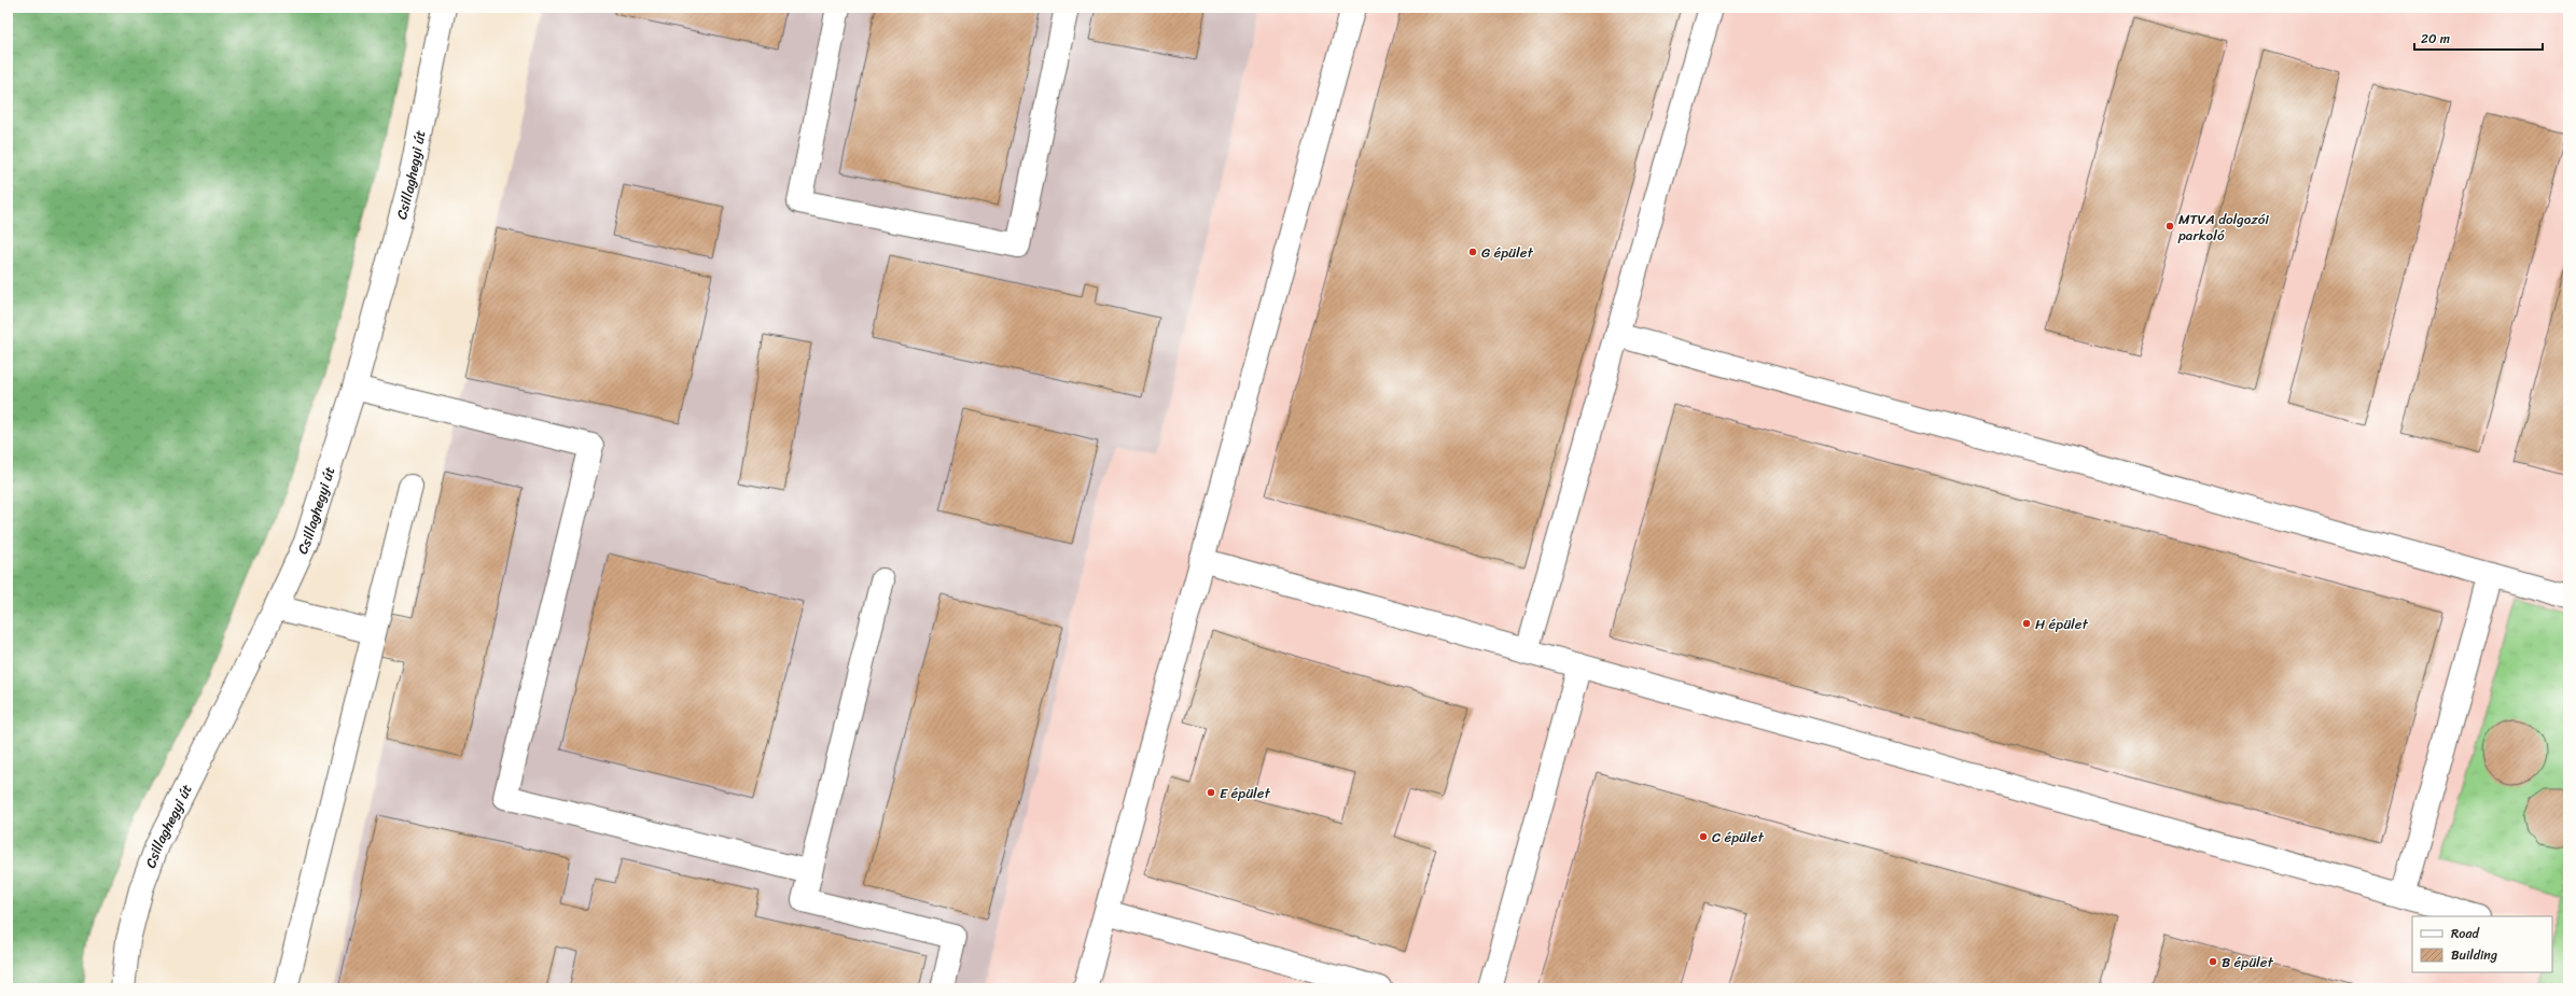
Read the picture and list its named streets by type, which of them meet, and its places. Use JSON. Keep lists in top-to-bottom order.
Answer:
{
  "streets": {
    "street": ["Csillaghegyi út"]
  },
  "places": [
    "MTVA dolgozói parkoló",
    "G épület",
    "H épület",
    "E épület",
    "C épület",
    "B épület"
  ],
  "legend": ["Road", "Building"],
  "scale_bar": "20 m"
}
